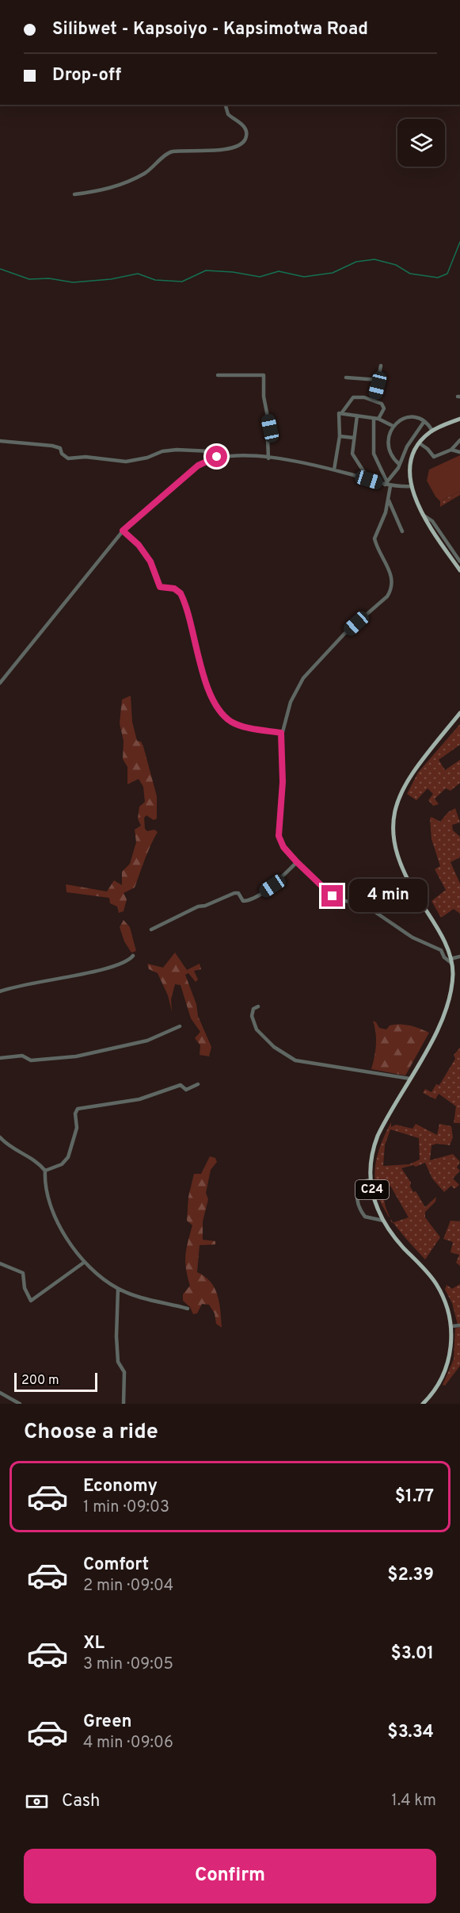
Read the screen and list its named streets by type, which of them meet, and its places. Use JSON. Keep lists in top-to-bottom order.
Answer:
{
  "streets": {
    "main road": ["C24"]
  },
  "scale_bar": "200 m",
  "page": {
    "banner": ["Silibwet - Kapsoiyo - Kapsimotwa Road", "Drop-off"],
    "bubble": "4 min",
    "scale": "200 m",
    "heading": "Choose a ride",
    "list": [
      {
        "name": "Economy",
        "note": "1 min · 09:03",
        "value": "$1.77"
      },
      {
        "name": "Comfort",
        "note": "2 min · 09:04",
        "value": "$2.39"
      },
      {
        "name": "XL",
        "note": "3 min · 09:05",
        "value": "$3.01"
      },
      {
        "name": "Green",
        "note": "4 min · 09:06",
        "value": "$3.34"
      }
    ],
    "pay": ["Cash", "1.4 km"],
    "buttons": "Confirm"
  }
}
